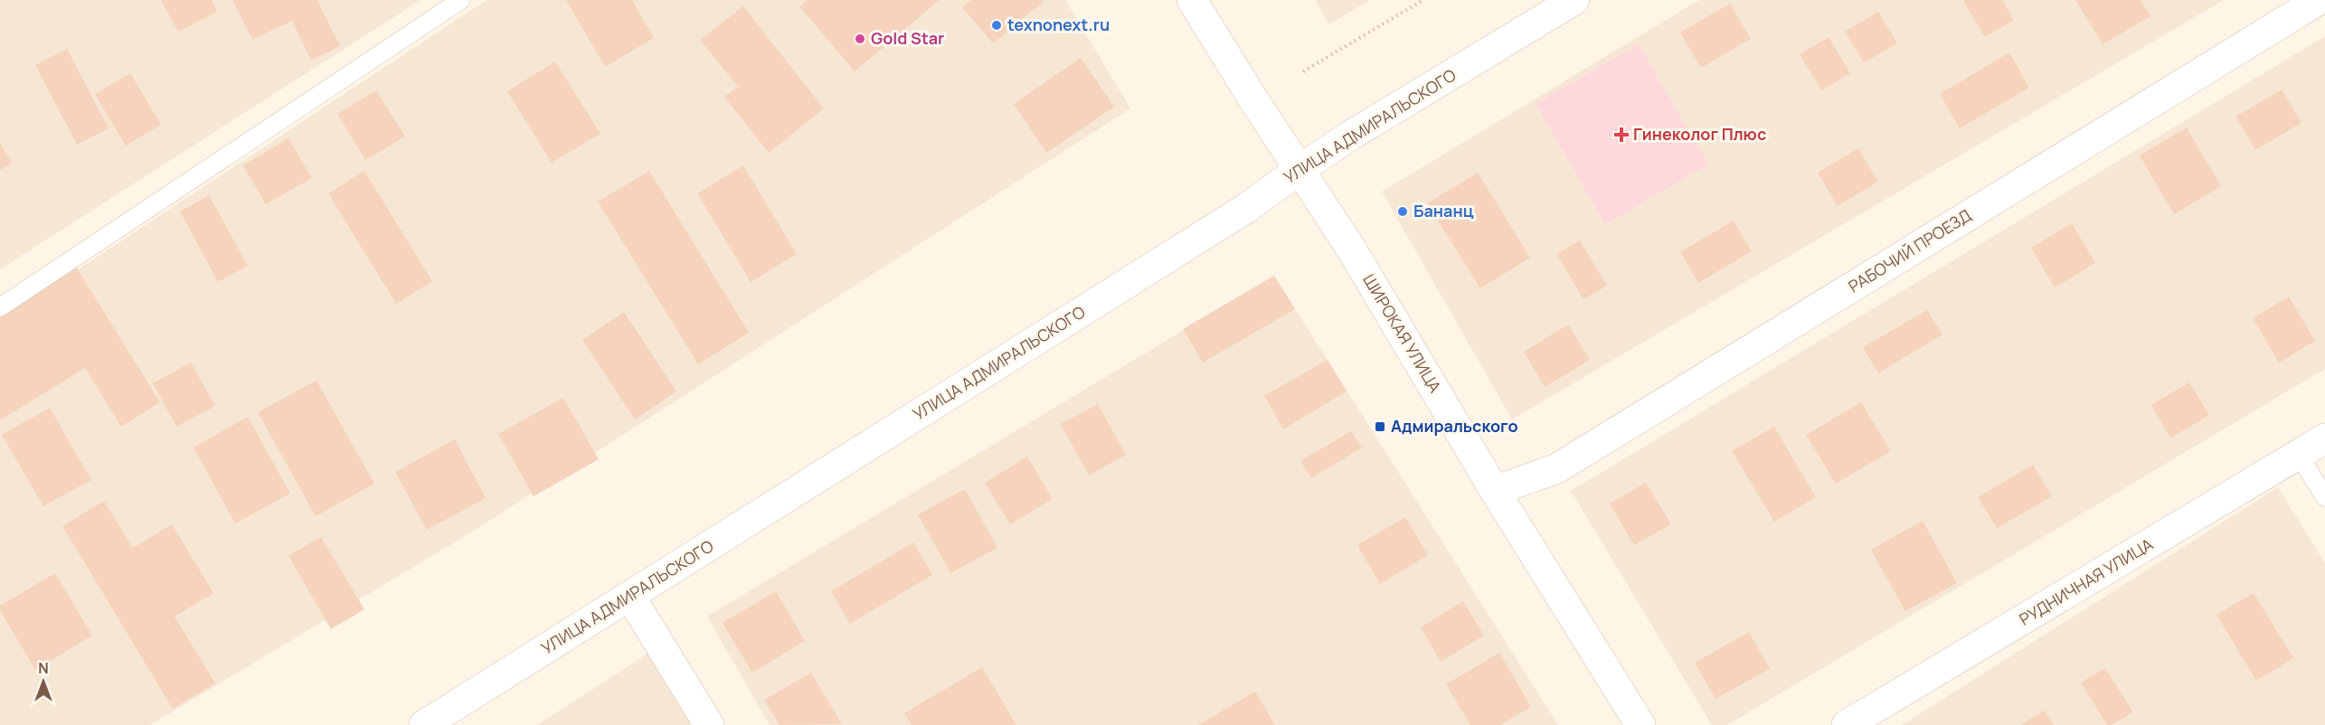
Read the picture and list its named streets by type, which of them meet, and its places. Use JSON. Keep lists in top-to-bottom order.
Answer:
{
  "streets": {
    "street": [
      "УЛИЦА АДМИРАЛЬСКОГО",
      "РАБОЧИЙ ПРОЕЗД",
      "ШИРОКАЯ УЛИЦА",
      "РУДНИЧНАЯ УЛИЦА"
    ]
  },
  "crossings": [
    ["УЛИЦА АДМИРАЛЬСКОГО", "ШИРОКАЯ УЛИЦА"],
    ["РАБОЧИЙ ПРОЕЗД", "ШИРОКАЯ УЛИЦА"]
  ],
  "places": {
    "other": ["texnonext.ru", "Gold Star", "Бананц"],
    "health": ["Гинеколог Плюс"],
    "transit": ["Адмиральского"]
  },
  "north": "top"
}
